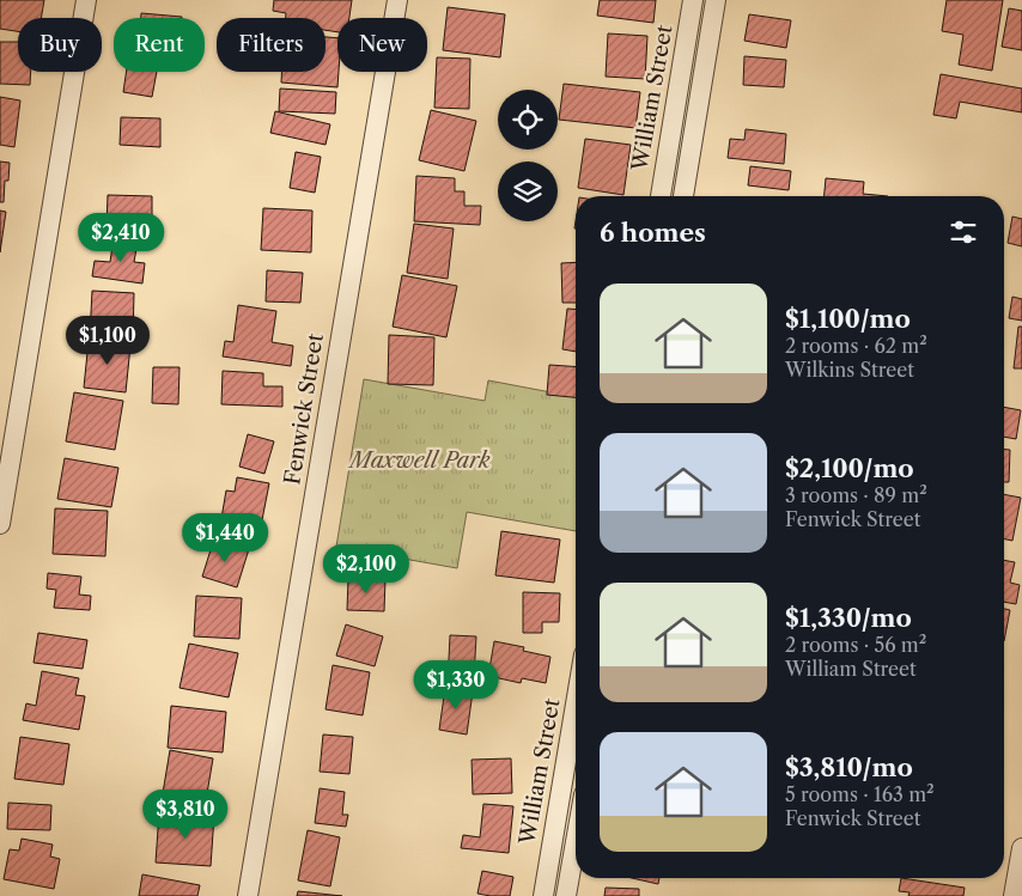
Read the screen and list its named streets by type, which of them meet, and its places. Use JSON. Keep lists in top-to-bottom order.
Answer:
{
  "streets": {
    "street": ["William Street", "Fenwick Street"]
  },
  "parks": ["Maxwell Park"],
  "page": {
    "chip": [
      "Buy",
      "Rent",
      "Filters",
      "New"
    ],
    "heading": "6 homes",
    "price": [
      "$2,410",
      "$1,100",
      "$1,440",
      "$2,100",
      "$1,330",
      "$3,810"
    ],
    "list": [
      {
        "name": "$1,100/mo",
        "note": "2 rooms · 62 m² · Wilkins Street"
      },
      {
        "name": "$2,100/mo",
        "note": "3 rooms · 89 m² · Fenwick Street"
      },
      {
        "name": "$1,330/mo",
        "note": "2 rooms · 56 m² · William Street"
      },
      {
        "name": "$3,810/mo",
        "note": "5 rooms · 163 m² · Fenwick Street"
      }
    ]
  }
}
